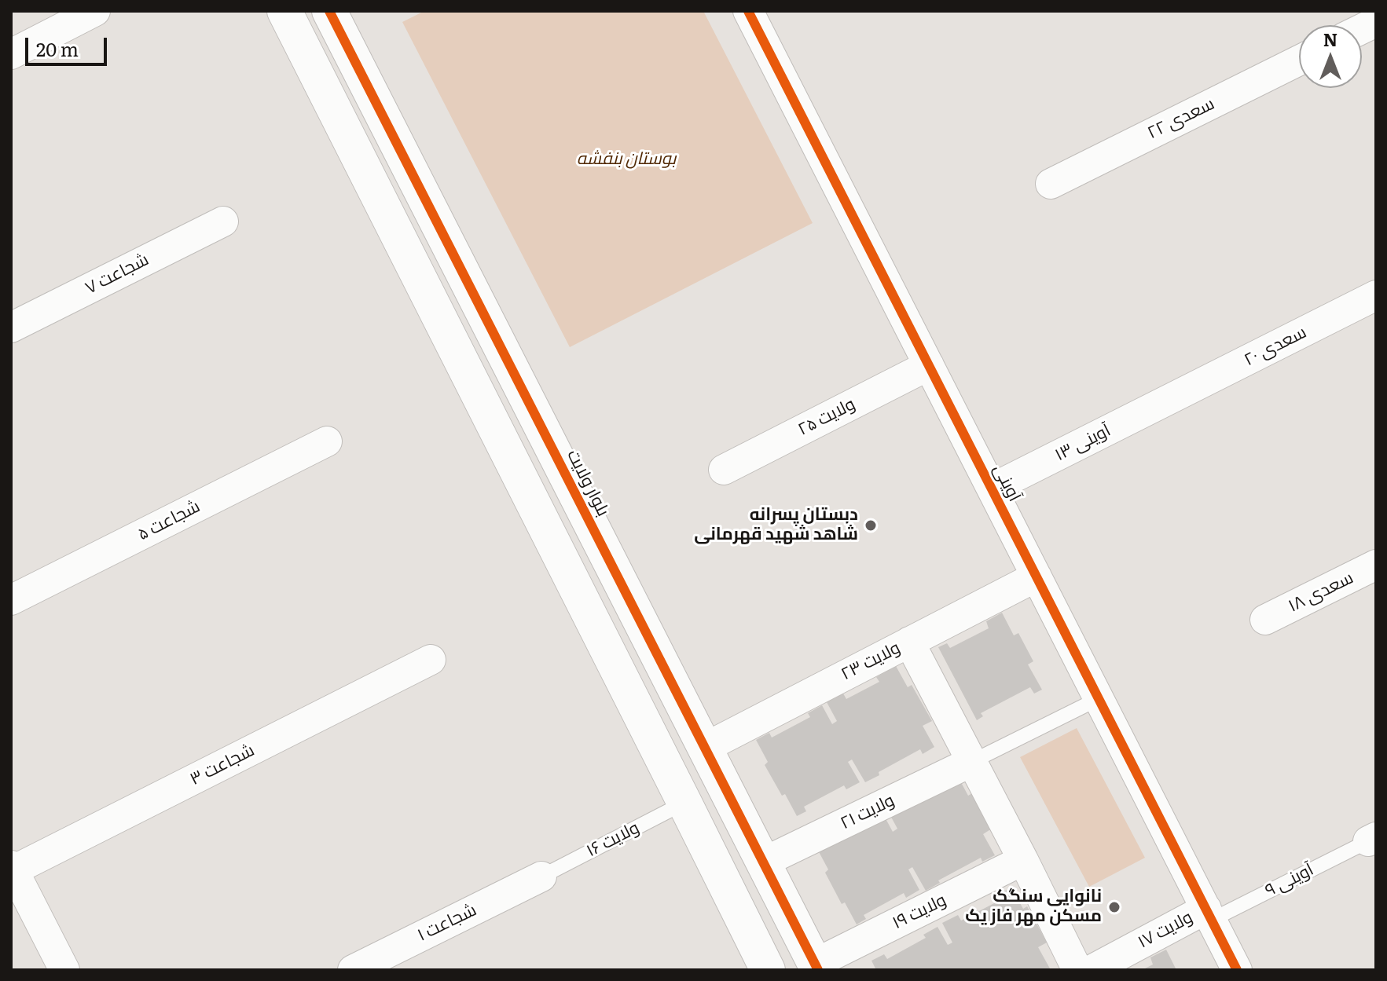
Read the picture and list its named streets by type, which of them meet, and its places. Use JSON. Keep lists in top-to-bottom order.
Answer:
{
  "streets": {
    "street": [
      "سعدی ۲۲",
      "شجاعت ۷",
      "سعدی ۲۰",
      "ولایت ۲۵",
      "آوینی ۱۳",
      "بلوار ولایت",
      "آوینی",
      "شجاعت ۵",
      "سعدی ۱۸",
      "ولایت ۲۳",
      "شجاعت ۳",
      "ولایت ۲۱",
      "ولایت ۱۹",
      "شجاعت ۱",
      "ولایت ۱۷"
    ],
    "lane": ["ولایت ۱۶", "آوینی ۹"]
  },
  "crossings": [
    ["سعدی ۲۰", "آوینی ۱۳"],
    ["ولایت ۲۵", "آوینی"],
    ["آوینی ۱۳", "آوینی"],
    ["بلوار ولایت", "ولایت ۲۳"],
    ["بلوار ولایت", "ولایت ۲۱"],
    ["بلوار ولایت", "ولایت ۱۹"],
    ["آوینی", "ولایت ۲۳"],
    ["آوینی", "آوینی ۹"],
    ["آوینی", "ولایت ۱۷"],
    ["ولایت ۱۶", "شجاعت ۱"],
    ["آوینی ۹", "ولایت ۱۷"]
  ],
  "parks": ["بوستان بنفشه"],
  "places": ["دبستان پسرانه شاهد شهید قهرمانی", "نانوایی سنگک مسکن مهر فاز یک"],
  "scale_bar": "20 m",
  "north": "top"
}
